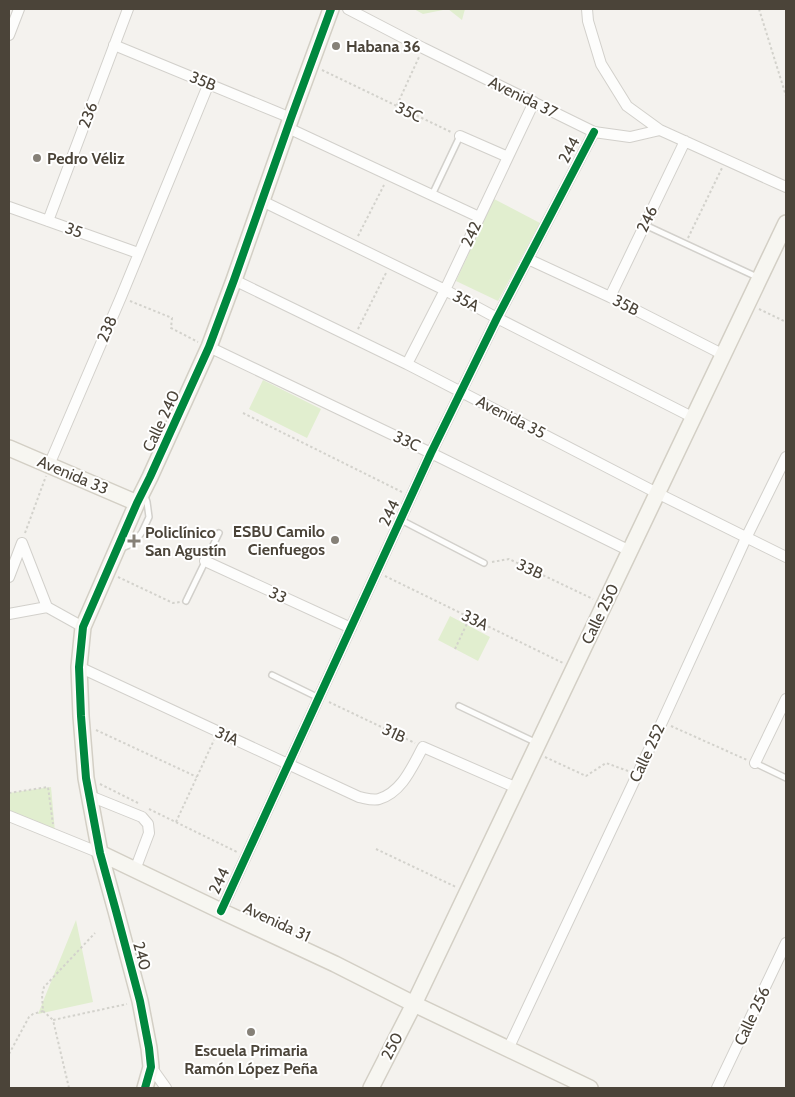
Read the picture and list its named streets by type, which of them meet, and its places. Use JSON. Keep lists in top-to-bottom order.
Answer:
{
  "streets": {
    "street": [
      "35B",
      "Avenida 37",
      "236",
      "244",
      "246",
      "35",
      "242",
      "35A",
      "238",
      "Avenida 35",
      "Calle 240",
      "33C",
      "Avenida 33",
      "33",
      "Calle 250",
      "31B",
      "31A",
      "Calle 252",
      "Avenida 31",
      "240",
      "Calle 256",
      "250"
    ],
    "path": ["35C", "33B", "33A"]
  },
  "crossings": [
    ["35B", "236"],
    ["35B", "244"],
    ["35B", "246"],
    ["35B", "242"],
    ["35B", "238"],
    ["35B", "Calle 240"],
    ["35B", "Calle 250"],
    ["Avenida 37", "244"],
    ["Avenida 37", "242"],
    ["35C", "Calle 240"],
    ["236", "35"],
    ["244", "35A"],
    ["244", "Avenida 35"],
    ["244", "33C"],
    ["244", "33"],
    ["244", "33A"],
    ["244", "31B"],
    ["244", "31A"],
    ["244", "Avenida 31"],
    ["35", "238"],
    ["242", "35A"],
    ["242", "Avenida 35"],
    ["35A", "Calle 240"],
    ["35A", "Calle 250"],
    ["238", "Avenida 33"],
    ["Avenida 35", "Calle 240"],
    ["Avenida 35", "Calle 250"],
    ["Avenida 35", "Calle 252"],
    ["Calle 240", "33C"],
    ["Calle 240", "Avenida 33"],
    ["Calle 240", "31A"],
    ["Calle 240", "Avenida 31"],
    ["Calle 240", "240"],
    ["33C", "Calle 250"],
    ["33B", "Calle 250"],
    ["Calle 250", "33A"],
    ["Calle 250", "31B"],
    ["Calle 250", "Avenida 31"],
    ["Calle 250", "250"],
    ["31B", "31A"],
    ["Calle 252", "Avenida 31"],
    ["Avenida 31", "240"],
    ["Avenida 31", "250"]
  ],
  "places": {
    "other": [
      "Habana 36",
      "Pedro Véliz",
      "ESBU Camilo Cienfuegos",
      "Escuela Primaria Ramón López Peña"
    ],
    "health": ["Policlínico San Agustín"]
  }
}
